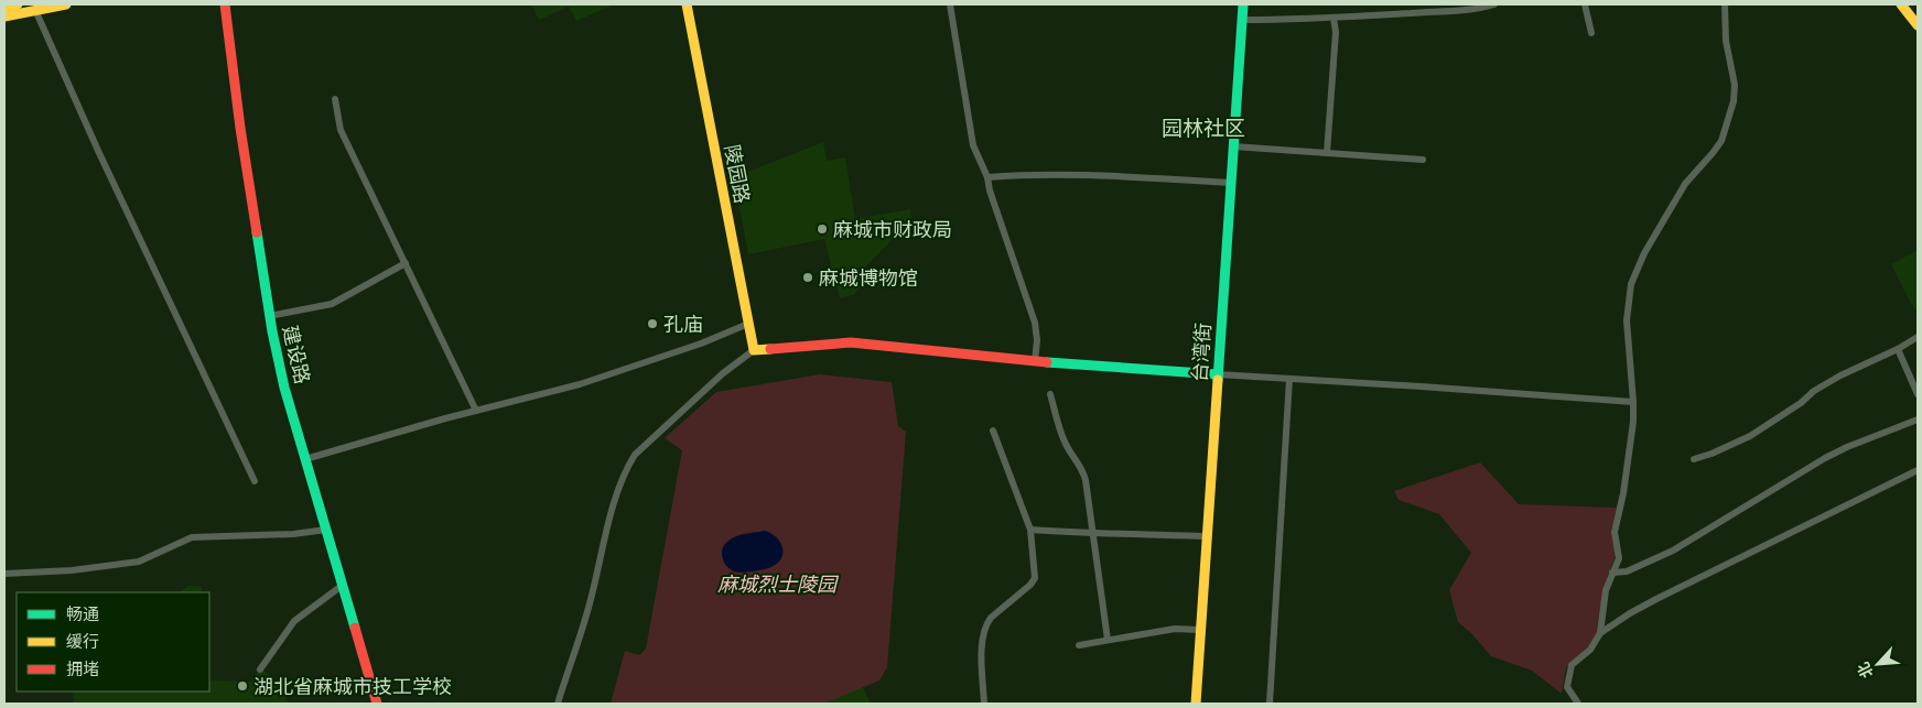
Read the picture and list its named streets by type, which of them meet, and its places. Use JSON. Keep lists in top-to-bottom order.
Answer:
{
  "streets": {
    "main road": ["陵园路", "台湾街", "建设路"]
  },
  "districts": ["园林社区"],
  "parks": ["麻城烈士陵园"],
  "places": [
    "麻城市财政局",
    "麻城博物馆",
    "孔庙",
    "湖北省麻城市技工学校"
  ],
  "legend": ["畅通", "缓行", "拥堵"],
  "north": "bottom left"
}
